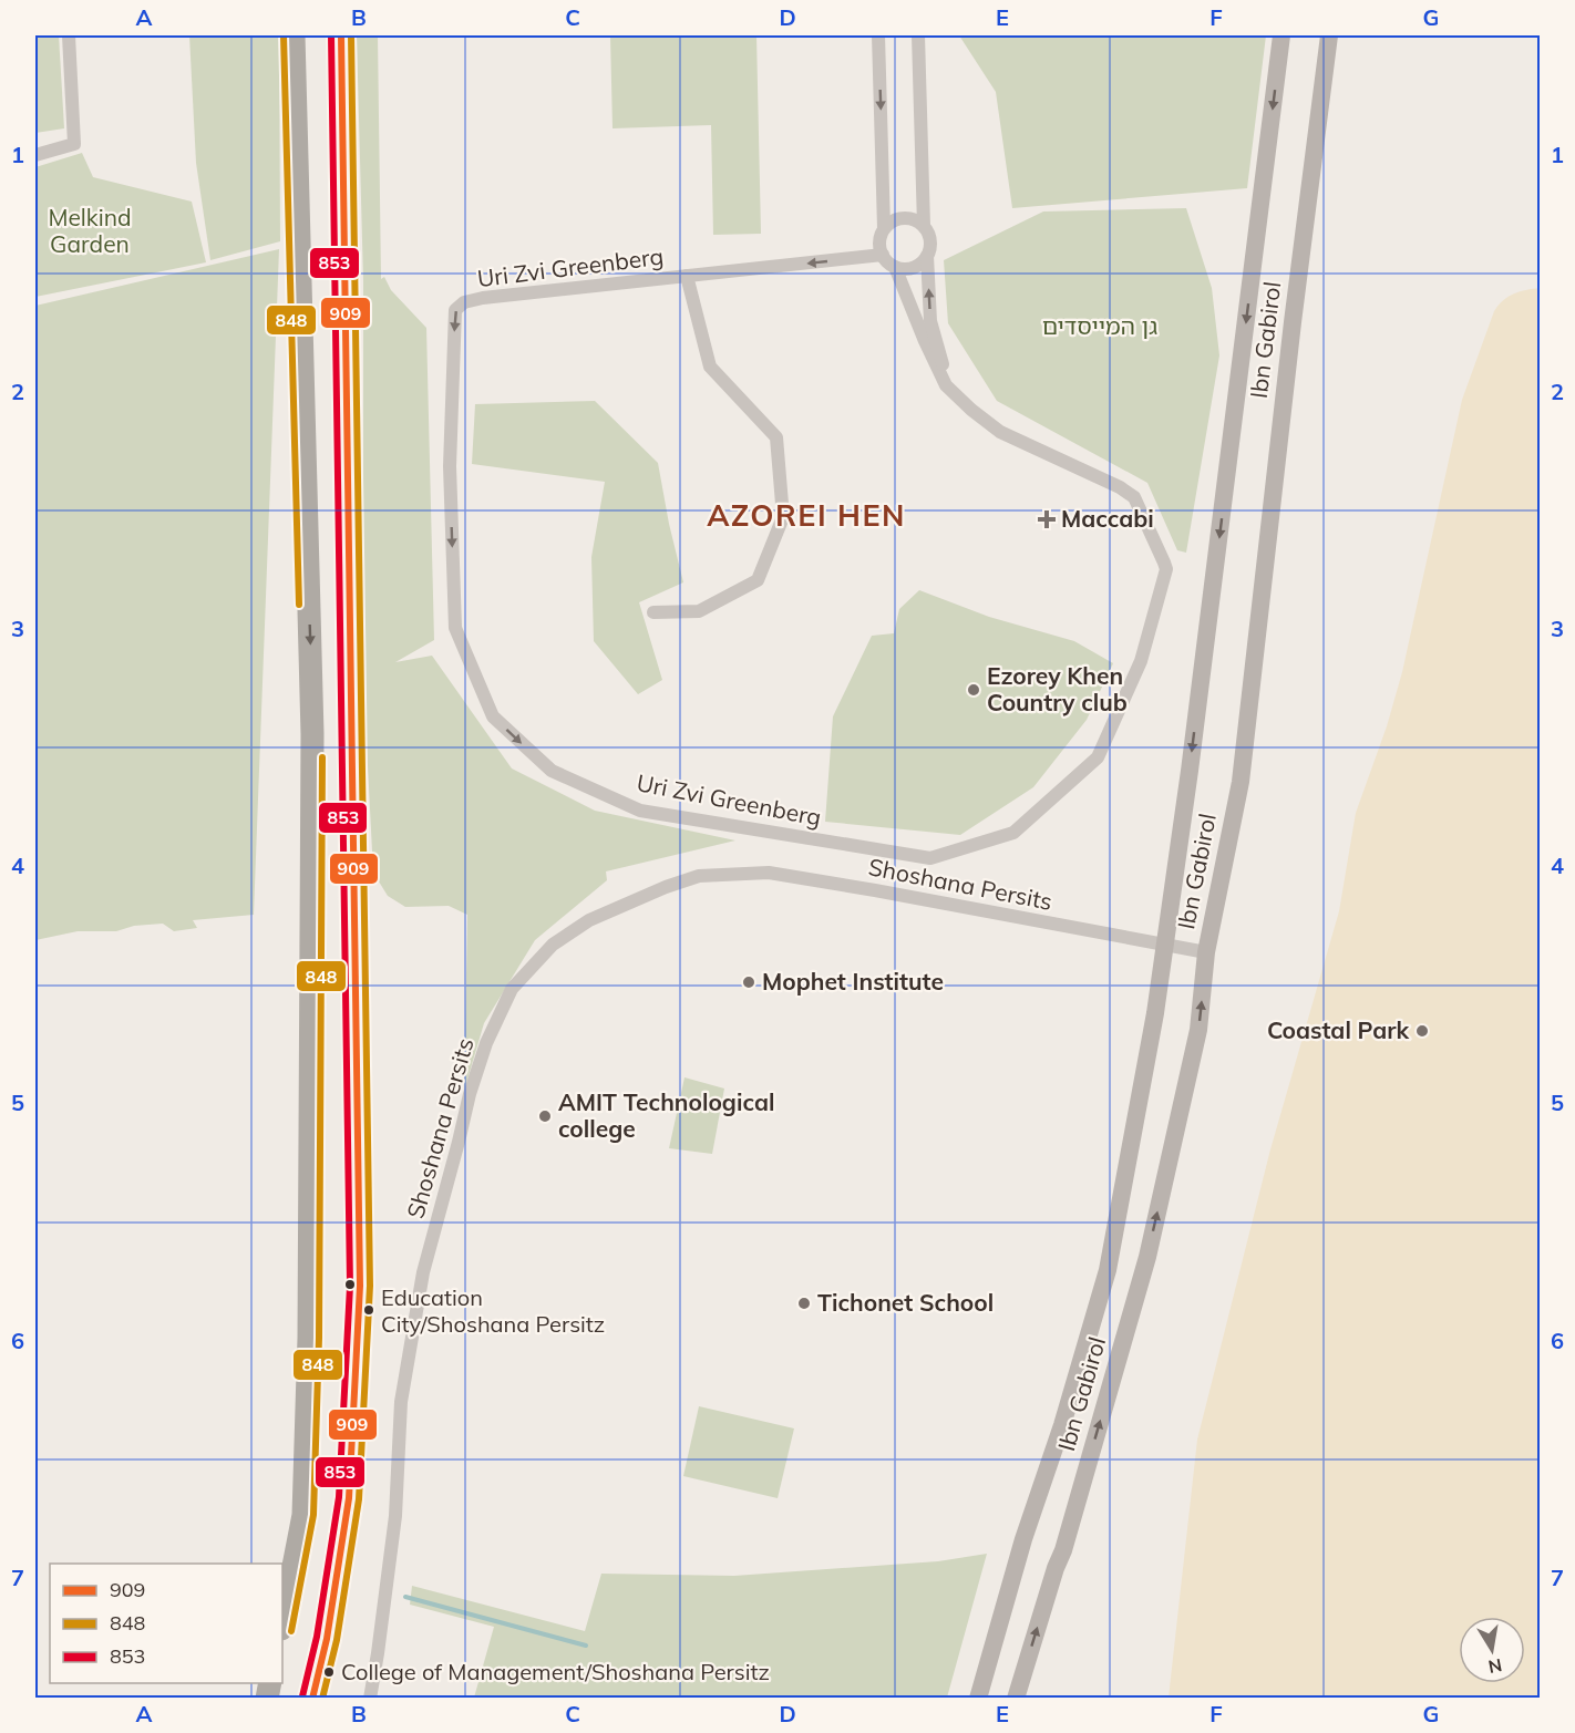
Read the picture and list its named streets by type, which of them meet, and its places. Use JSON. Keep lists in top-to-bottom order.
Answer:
{
  "streets": {
    "street": ["Uri Zvi Greenberg", "Ibn Gabirol", "Shoshana Persits"]
  },
  "crossings": [
    ["Ibn Gabirol", "Shoshana Persits"]
  ],
  "districts": ["AZOREI HEN"],
  "parks": ["Melkind Garden", "גן המייסדים"],
  "places": {
    "health": ["Maccabi"],
    "other": [
      "Ezorey Khen Country club",
      "Mophet Institute",
      "Coastal Park",
      "AMIT Technological college",
      "Tichonet School",
      "Education City/Shoshana Persitz",
      "College of Management/Shoshana Persitz"
    ]
  },
  "lines": ["transit line 909", "transit line 848", "transit line 853"],
  "legend": ["909", "848", "853"],
  "north": "bottom",
  "grid": {
    "columns": [
      "A",
      "B",
      "C",
      "D",
      "E",
      "F",
      "G"
    ],
    "rows": [
      "1",
      "2",
      "3",
      "4",
      "5",
      "6",
      "7"
    ]
  }
}
